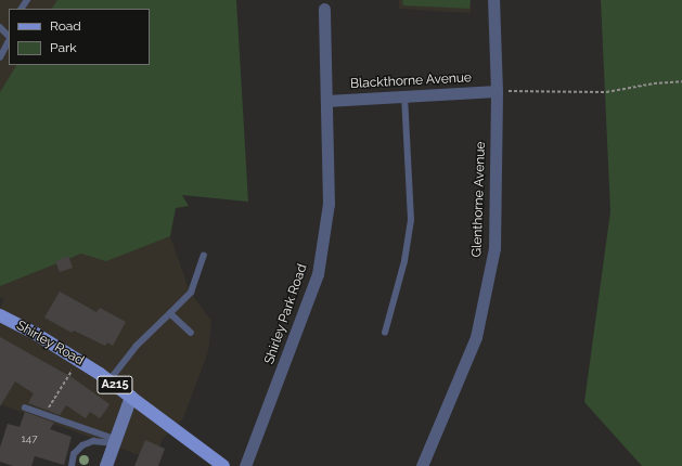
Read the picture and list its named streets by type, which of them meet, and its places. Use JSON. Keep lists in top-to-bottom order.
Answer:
{
  "streets": {
    "main road": ["Shirley Road", "A215"],
    "street": ["Blackthorne Avenue", "Glenthorne Avenue", "Shirley Park Road"]
  },
  "crossings": [
    ["Blackthorne Avenue", "Glenthorne Avenue"],
    ["Blackthorne Avenue", "Shirley Park Road"]
  ],
  "house_numbers": ["147"],
  "legend": ["Road", "Park"]
}
